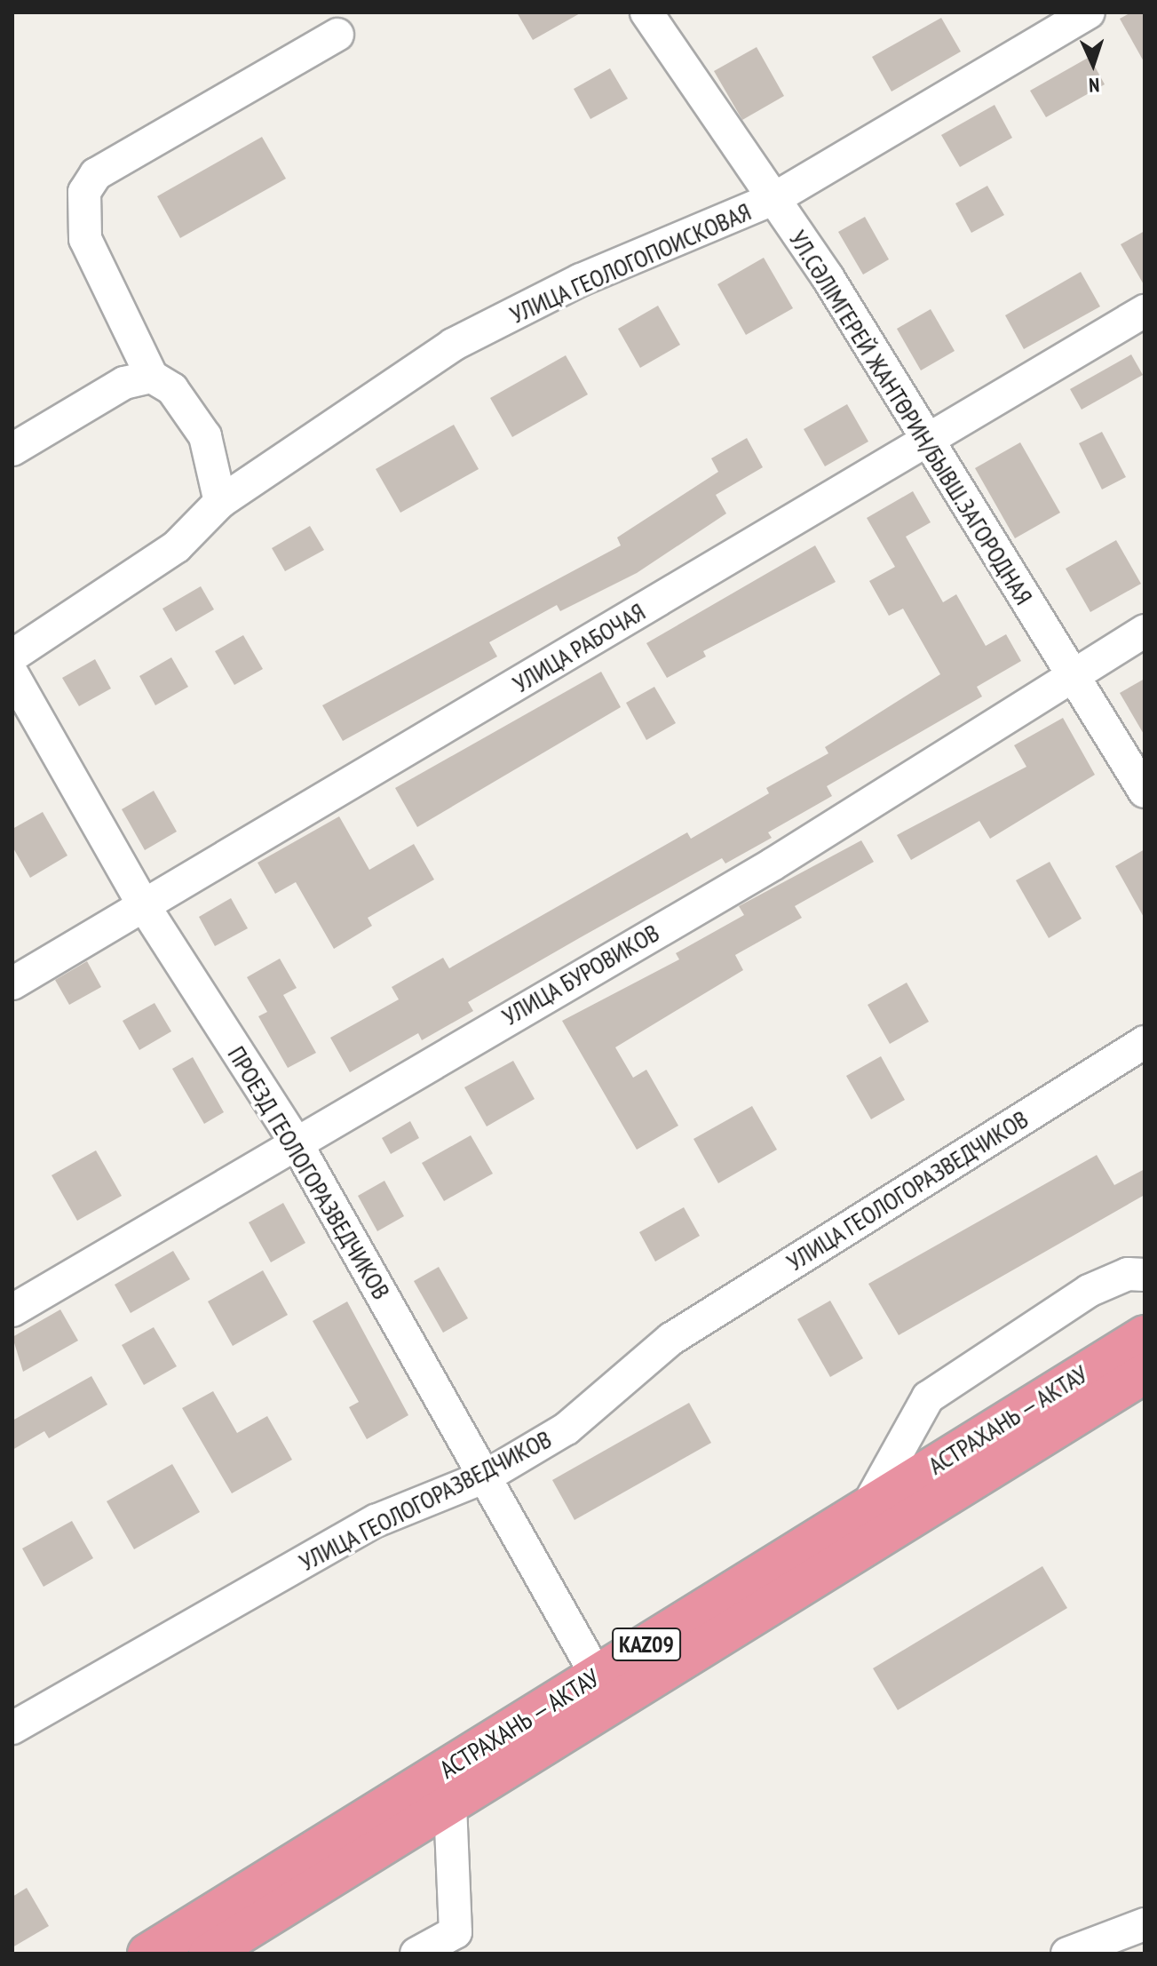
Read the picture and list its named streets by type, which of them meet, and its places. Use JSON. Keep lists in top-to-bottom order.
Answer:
{
  "streets": {
    "highway": ["АСТРАХАНЬ — АКТАУ", "KAZ09"],
    "street": [
      "УЛИЦА ГЕОЛОГОПОИСКОВАЯ",
      "УЛ.СӘЛІМГЕРЕЙ ЖАНТӨРИН/БЫВШ.ЗАГОРОДНАЯ",
      "УЛИЦА РАБОЧАЯ",
      "УЛИЦА БУРОВИКОВ",
      "ПРОЕЗД ГЕОЛОГОРАЗВЕДЧИКОВ",
      "УЛИЦА ГЕОЛОГОРАЗВЕДЧИКОВ"
    ]
  },
  "crossings": [
    ["УЛИЦА ГЕОЛОГОПОИСКОВАЯ", "УЛ.СӘЛІМГЕРЕЙ ЖАНТӨРИН/БЫВШ.ЗАГОРОДНАЯ"],
    ["УЛ.СӘЛІМГЕРЕЙ ЖАНТӨРИН/БЫВШ.ЗАГОРОДНАЯ", "УЛИЦА РАБОЧАЯ"],
    ["УЛ.СӘЛІМГЕРЕЙ ЖАНТӨРИН/БЫВШ.ЗАГОРОДНАЯ", "УЛИЦА БУРОВИКОВ"],
    ["УЛИЦА РАБОЧАЯ", "ПРОЕЗД ГЕОЛОГОРАЗВЕДЧИКОВ"],
    ["УЛИЦА БУРОВИКОВ", "ПРОЕЗД ГЕОЛОГОРАЗВЕДЧИКОВ"],
    ["ПРОЕЗД ГЕОЛОГОРАЗВЕДЧИКОВ", "УЛИЦА ГЕОЛОГОРАЗВЕДЧИКОВ"],
    ["ПРОЕЗД ГЕОЛОГОРАЗВЕДЧИКОВ", "АСТРАХАНЬ — АКТАУ"]
  ],
  "north": "bottom"
}
